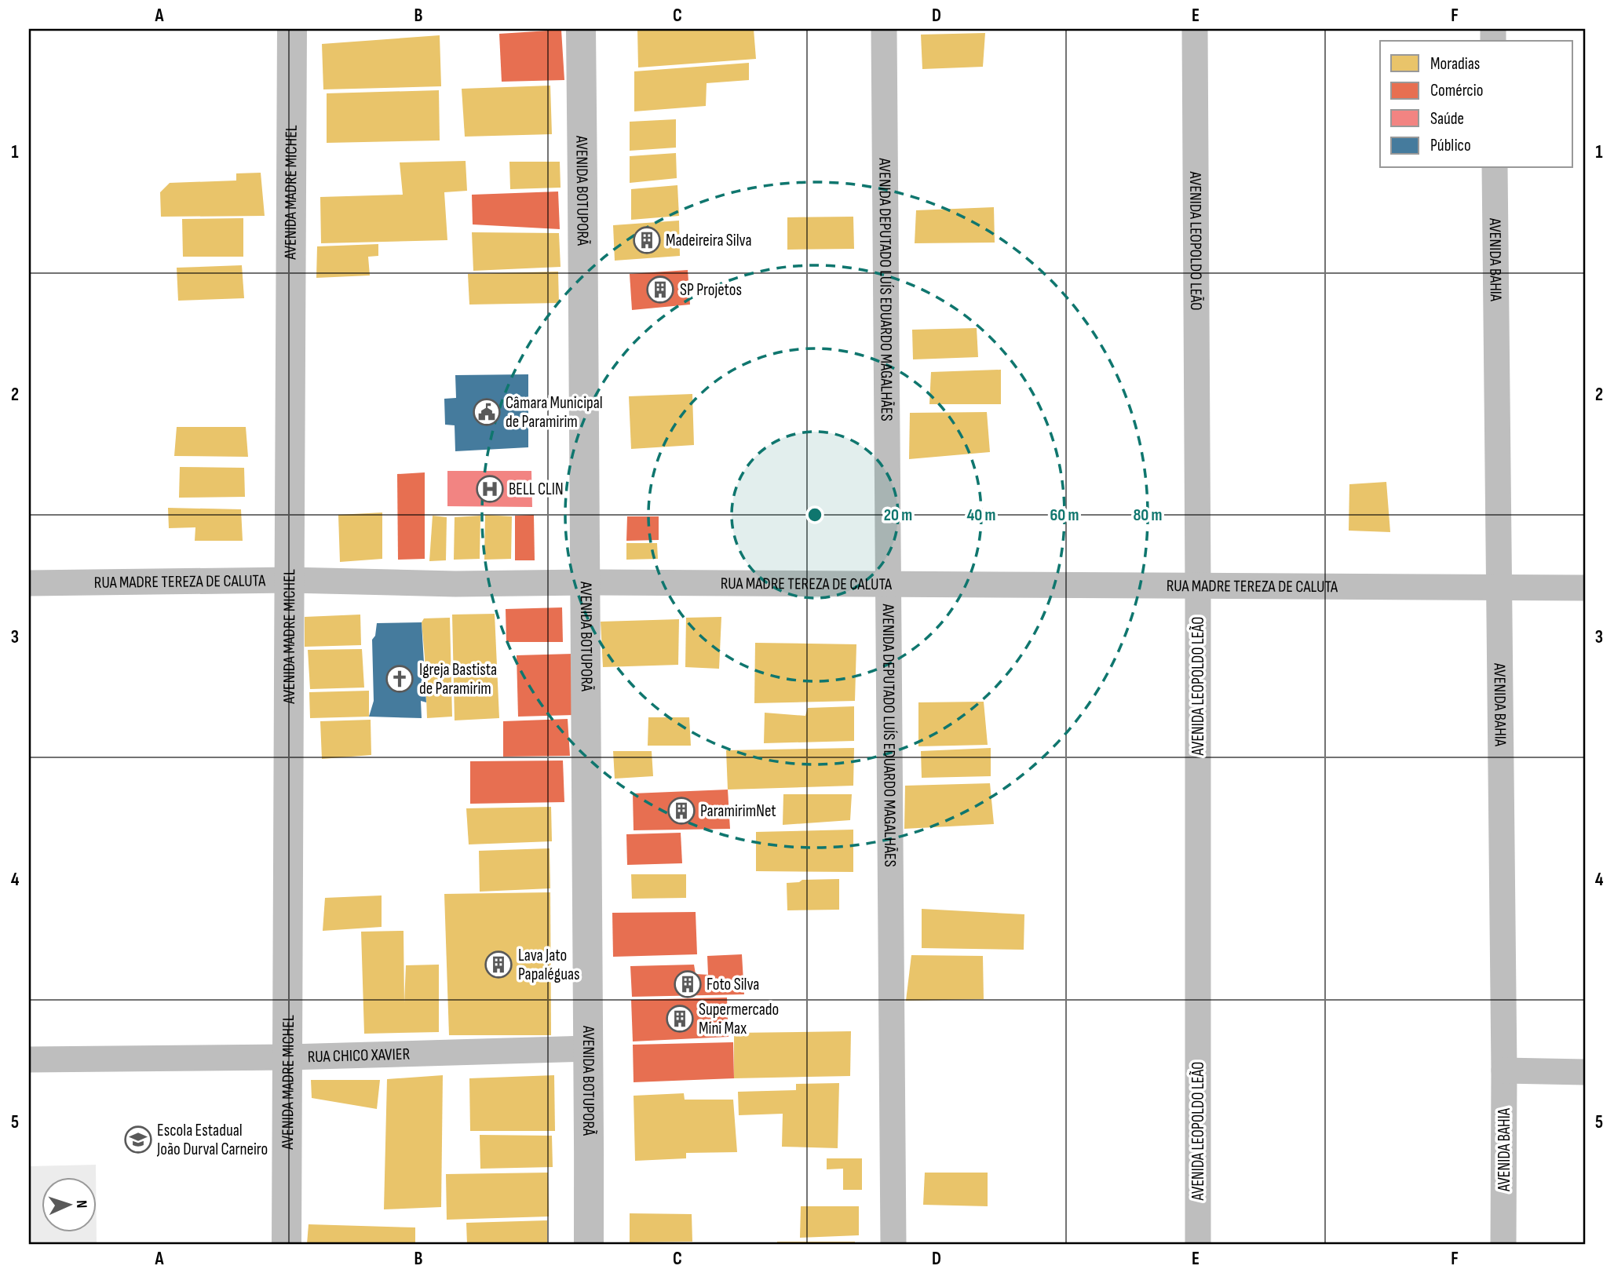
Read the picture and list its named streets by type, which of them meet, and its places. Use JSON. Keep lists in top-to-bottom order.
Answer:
{
  "streets": {
    "street": [
      "AVENIDA MADRE MICHEL",
      "AVENIDA BOTUPORÃ",
      "AVENIDA LEOPOLDO LEÃO",
      "AVENIDA BAHIA",
      "AVENIDA DEPUTADO LUÍS EDUARDO MAGALHÃES",
      "RUA MADRE TEREZA DE CALUTA",
      "RUA CHICO XAVIER"
    ]
  },
  "crossings": [
    ["AVENIDA MADRE MICHEL", "RUA MADRE TEREZA DE CALUTA"],
    ["AVENIDA MADRE MICHEL", "RUA CHICO XAVIER"],
    ["AVENIDA BOTUPORÃ", "RUA MADRE TEREZA DE CALUTA"],
    ["AVENIDA BOTUPORÃ", "RUA CHICO XAVIER"],
    ["AVENIDA LEOPOLDO LEÃO", "RUA MADRE TEREZA DE CALUTA"],
    ["AVENIDA BAHIA", "RUA MADRE TEREZA DE CALUTA"],
    ["AVENIDA DEPUTADO LUÍS EDUARDO MAGALHÃES", "RUA MADRE TEREZA DE CALUTA"]
  ],
  "places": {
    "building": [
      "Madeireira Silva",
      "SP Projetos",
      "ParamirimNet",
      "Lava Jato Papaléguas",
      "Foto Silva",
      "Supermercado Mini Max"
    ],
    "public building": ["Câmara Municipal de Paramirim"],
    "hospital": ["BELL CLIN"],
    "church": ["Igreja Bastista de Paramirim"],
    "school or university": ["Escola Estadual João Durval Carneiro"]
  },
  "legend": [
    "Moradias",
    "Comércio",
    "Saúde",
    "Público"
  ],
  "north": "right",
  "grid": {
    "columns": [
      "A",
      "B",
      "C",
      "D",
      "E",
      "F"
    ],
    "rows": [
      "1",
      "2",
      "3",
      "4",
      "5"
    ]
  },
  "rings": [
    "20 m",
    "40 m",
    "60 m",
    "80 m"
  ]
}
